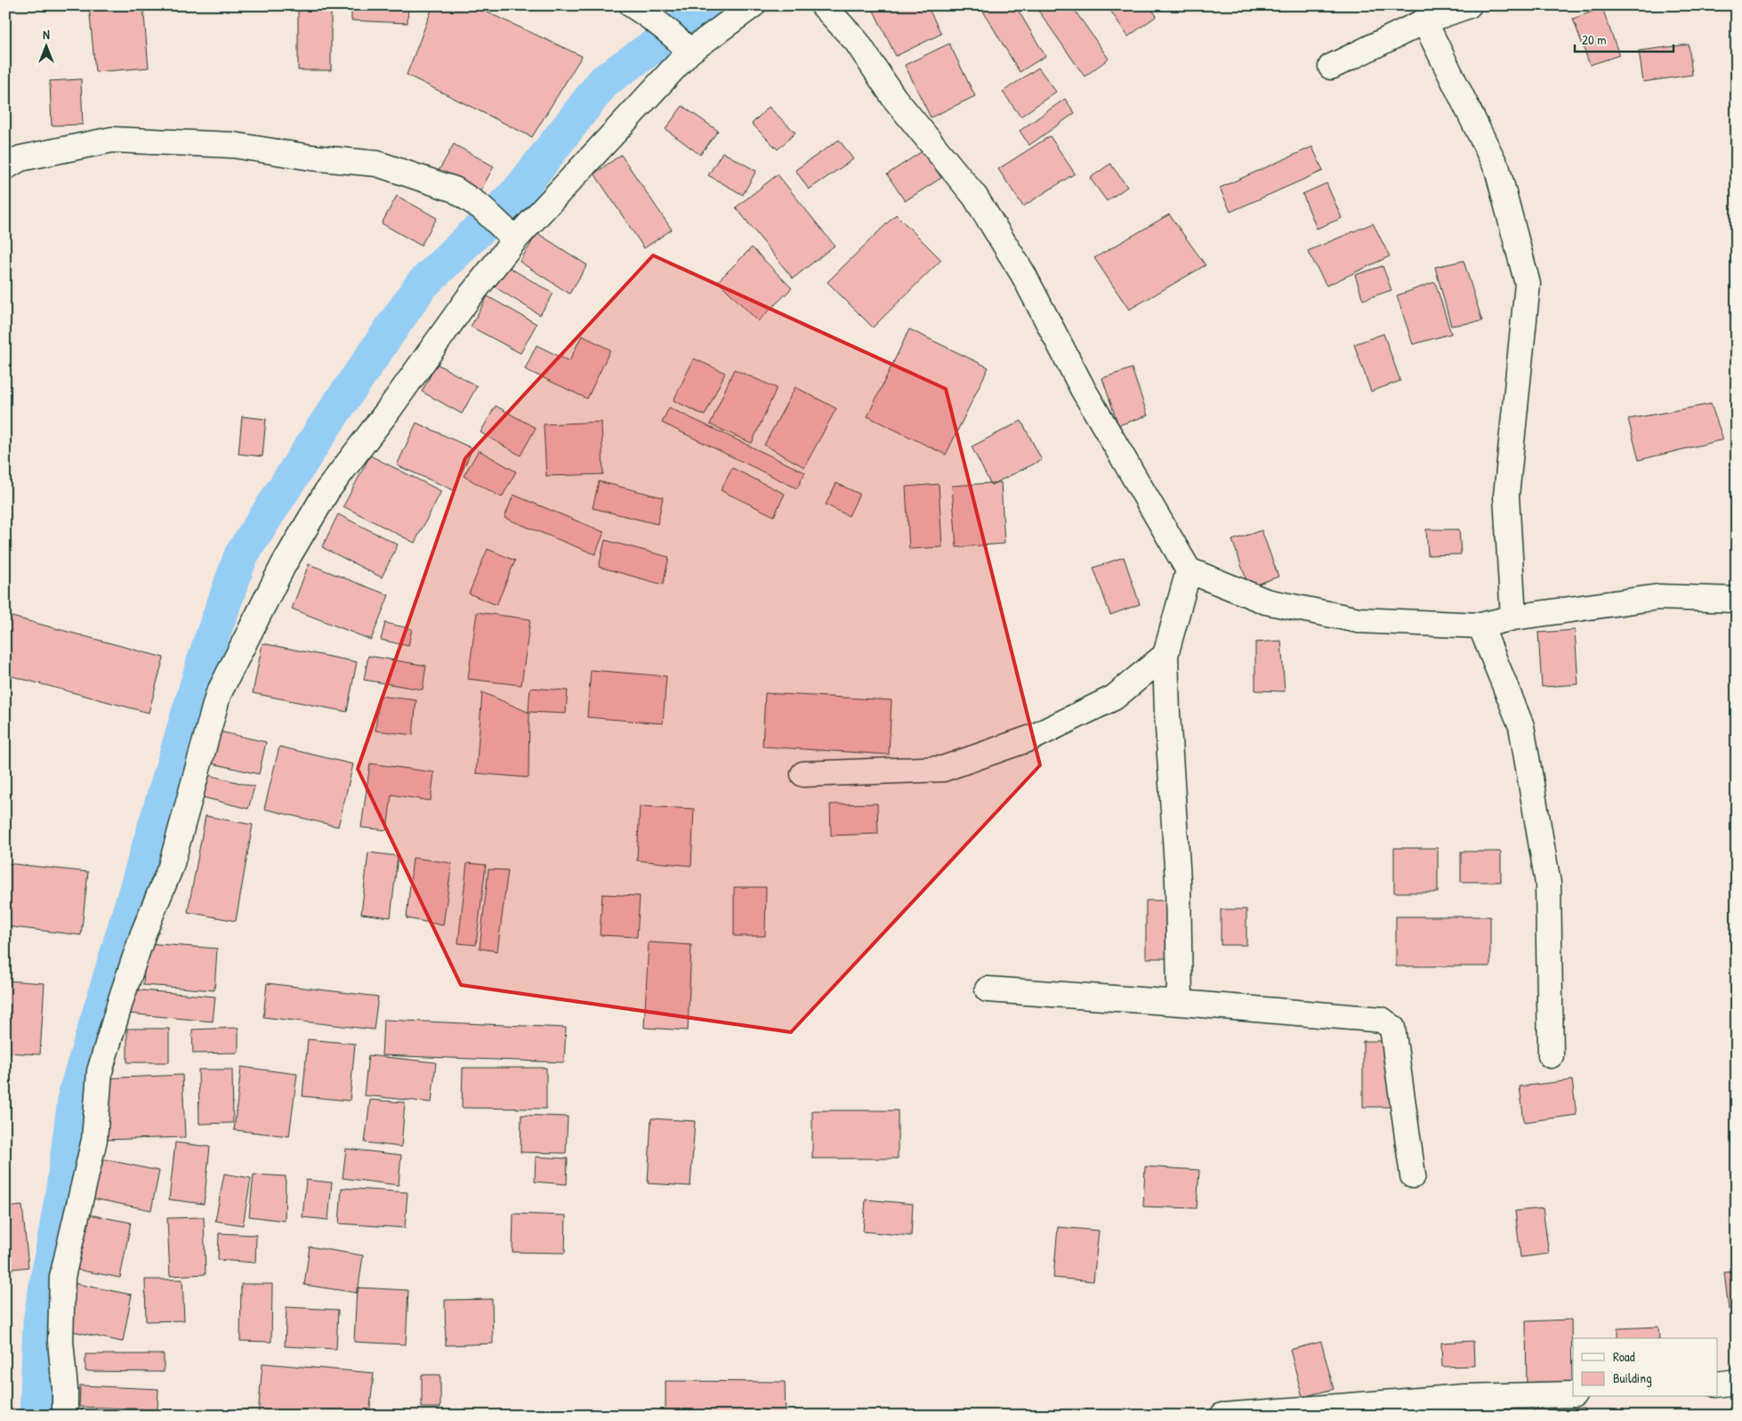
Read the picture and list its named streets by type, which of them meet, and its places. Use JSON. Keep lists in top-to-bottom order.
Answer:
{
  "legend": ["Road", "Building"],
  "scale_bar": "20 m",
  "north": "top"
}
